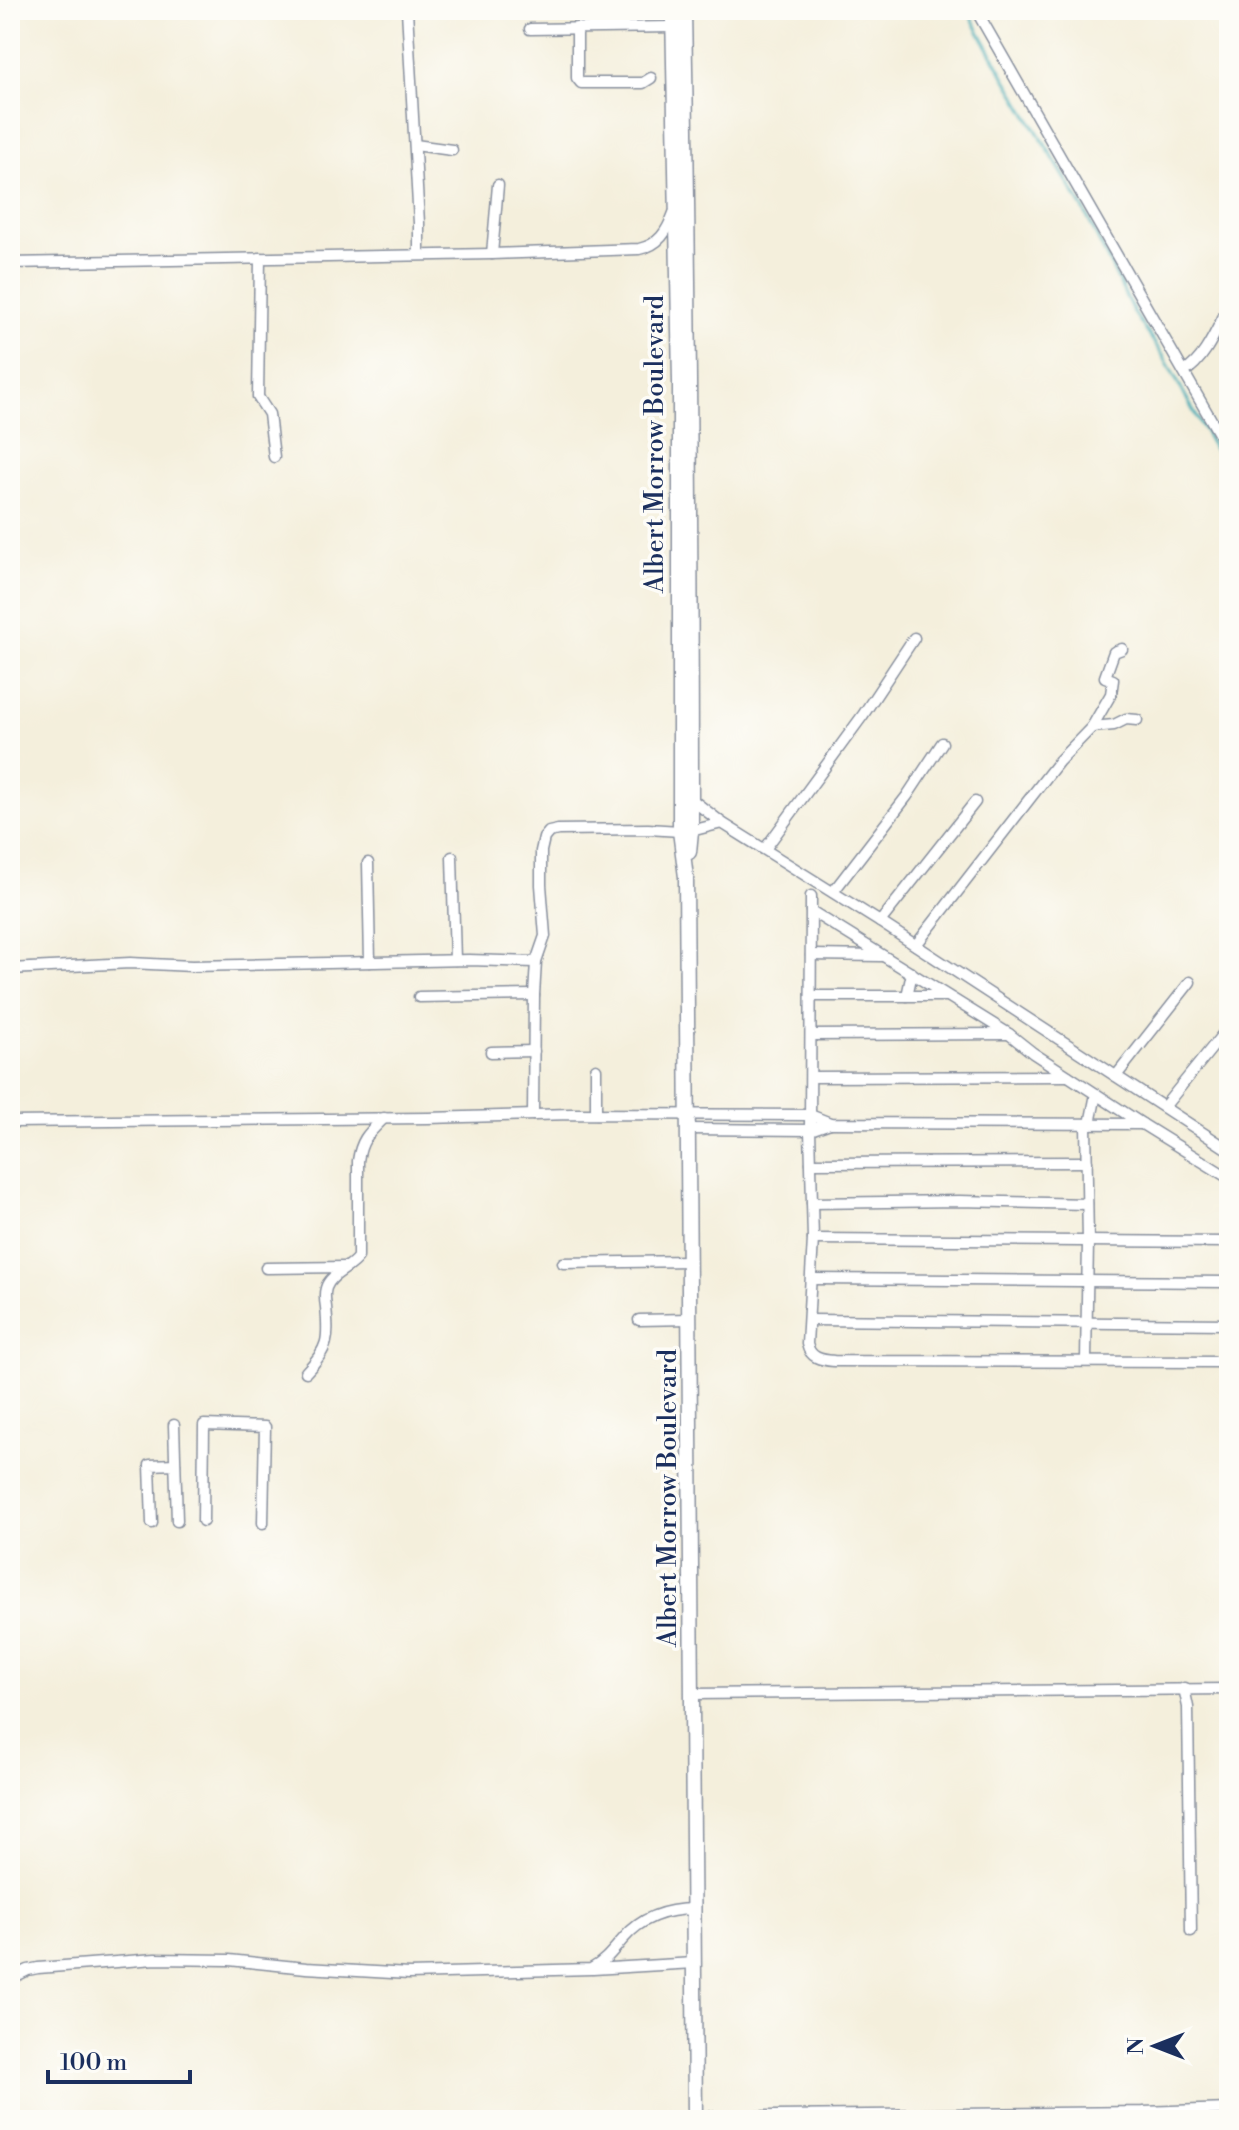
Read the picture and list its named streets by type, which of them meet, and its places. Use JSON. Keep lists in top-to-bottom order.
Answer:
{
  "streets": {
    "highway": ["Albert Morrow Boulevard"]
  },
  "scale_bar": "100 m",
  "north": "left"
}
